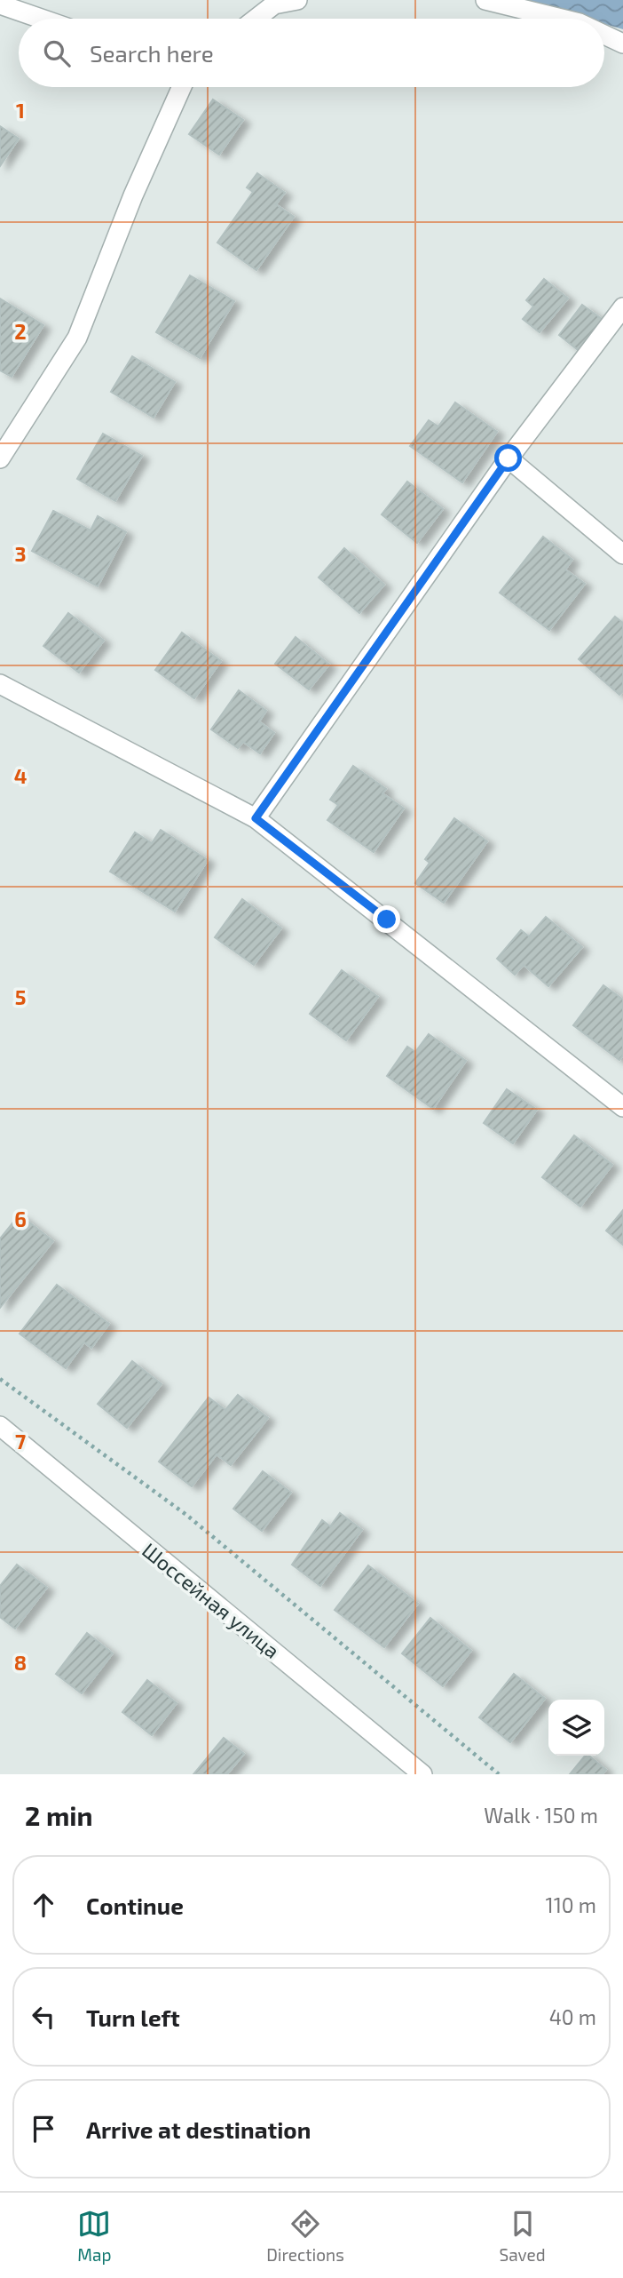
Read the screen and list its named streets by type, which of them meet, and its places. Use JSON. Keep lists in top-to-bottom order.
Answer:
{
  "streets": {
    "street": ["Шоссейная улица"]
  },
  "page": {
    "search": "Search here",
    "heading": ["2 min", "Walk · 150 m"],
    "list": [
      ["Continue", "110 m"],
      ["Turn left", "40 m"],
      "Arrive at destination"
    ],
    "nav": ["Map", "Directions", "Saved"]
  },
  "grid": {
    "rows": [
      "1",
      "2",
      "3",
      "4",
      "5",
      "6",
      "7",
      "8"
    ]
  }
}
